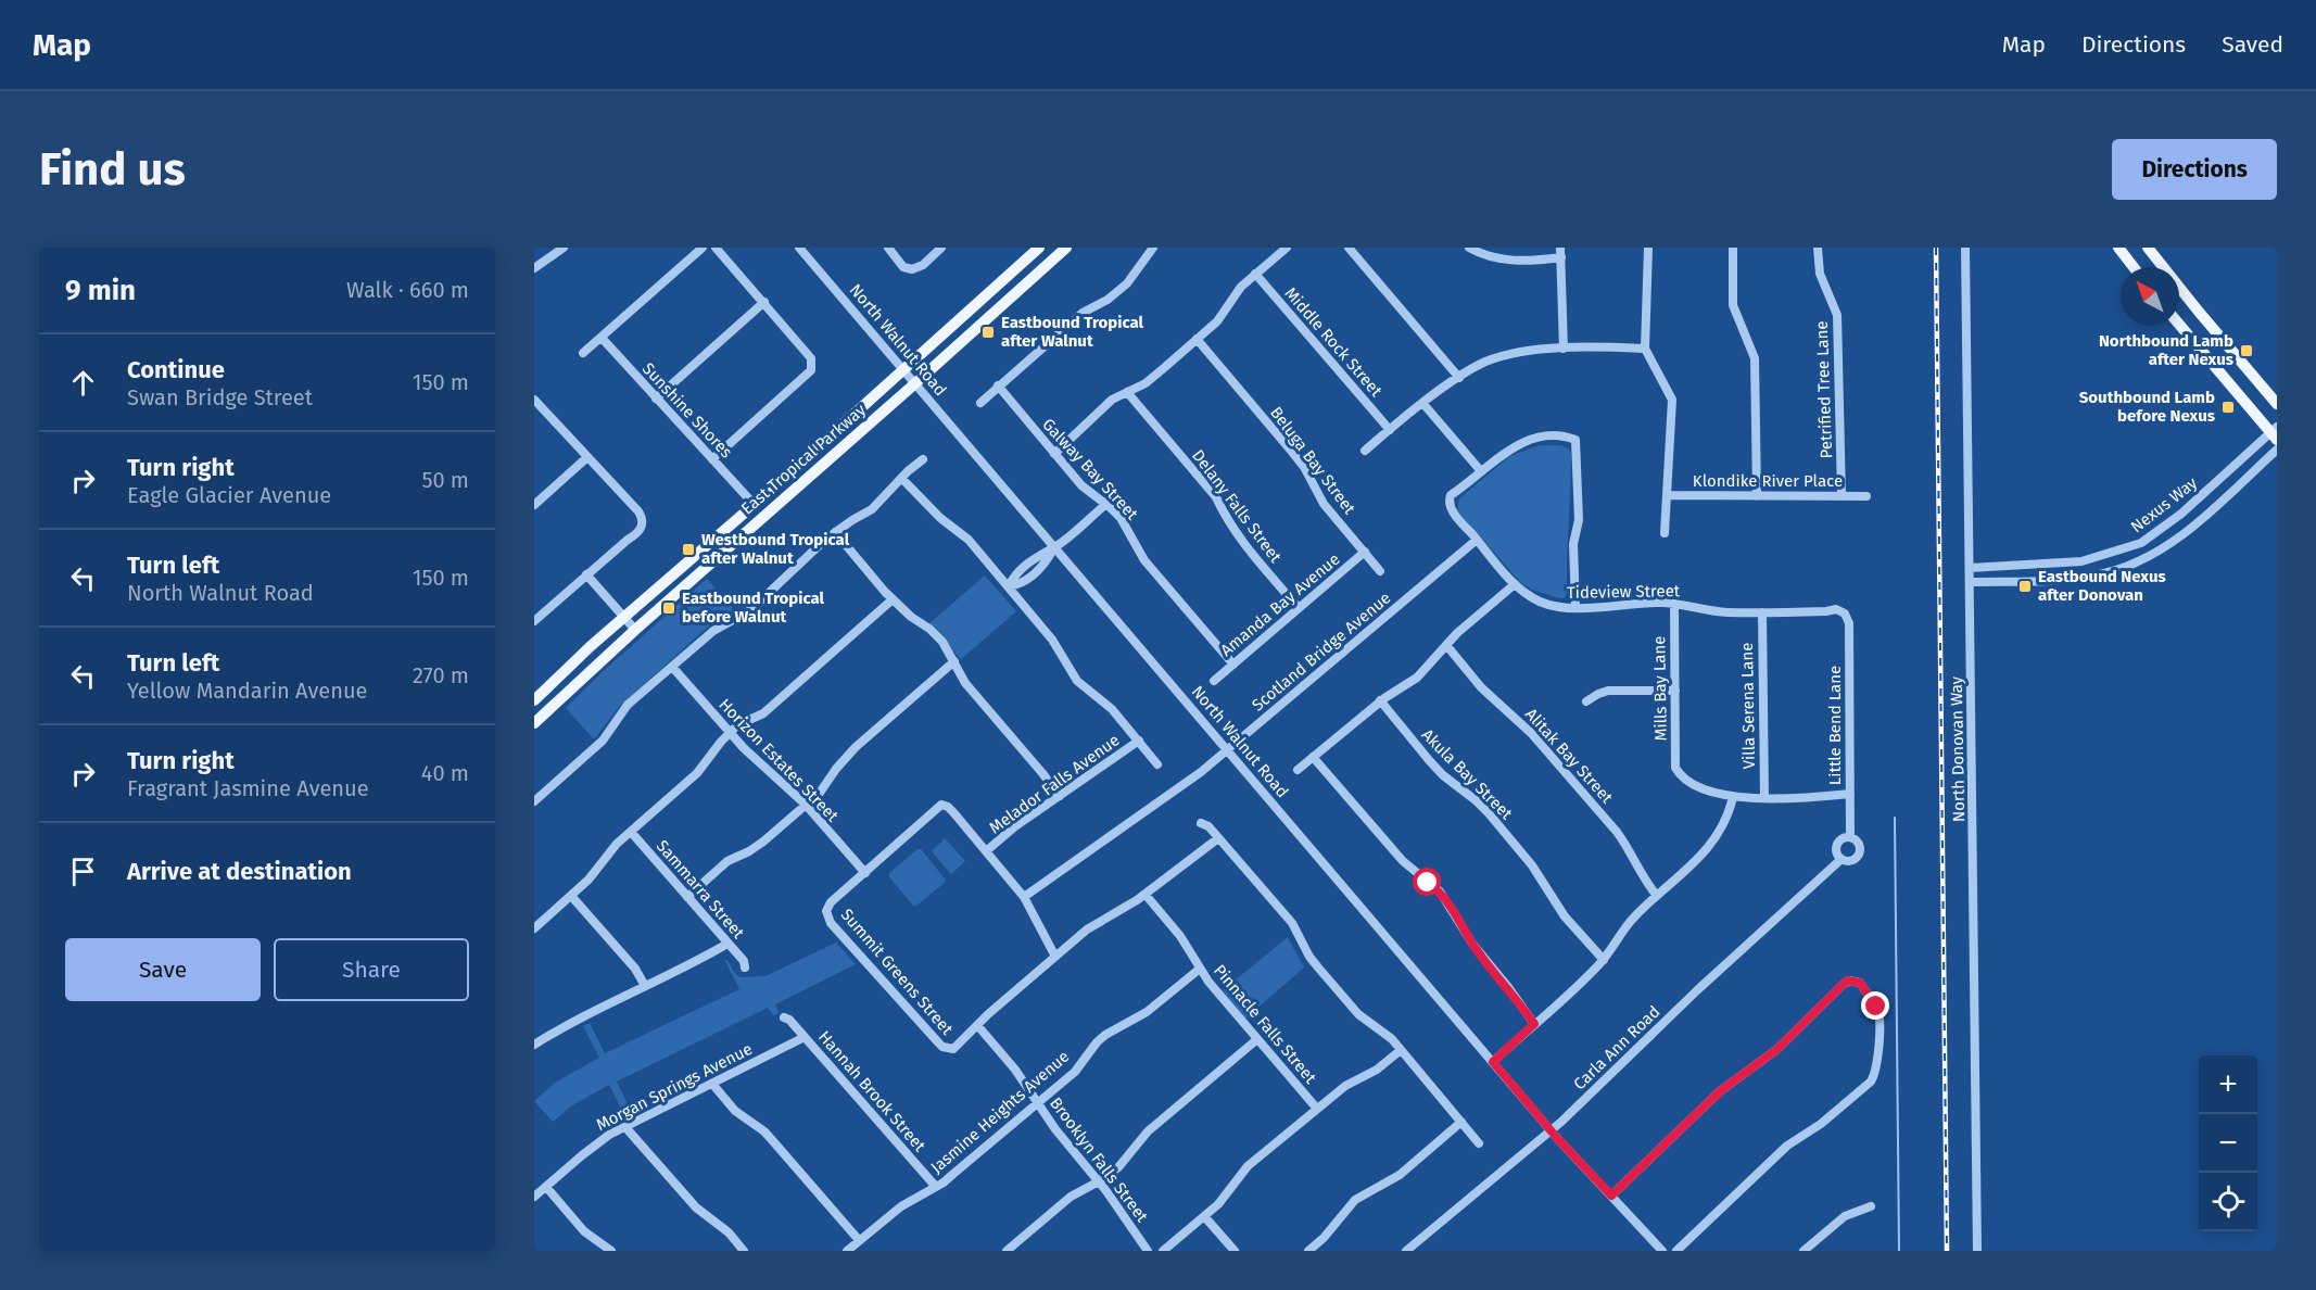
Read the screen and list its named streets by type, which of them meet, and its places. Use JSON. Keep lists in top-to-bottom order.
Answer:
{
  "streets": {
    "main road": ["East Tropical Parkway"],
    "street": [
      "North Walnut Road",
      "Middle Rock Street",
      "Petrified Tree Lane",
      "Sunshine Shores",
      "Beluga Bay Street",
      "Galway Bay Street",
      "Klondike River Place",
      "Nexus Way",
      "Delany Falls Street",
      "Tideview Street",
      "Amanda Bay Avenue",
      "Scotland Bridge Avenue",
      "Mills Bay Lane",
      "Villa Serena Lane",
      "Little Bend Lane",
      "North Donovan Way",
      "Alitak Bay Street",
      "Horizon Estates Street",
      "Akula Bay Street",
      "Melador Falls Avenue",
      "Sammarra Street",
      "Summit Greens Street",
      "Pinnacle Falls Street",
      "Carla Ann Road",
      "Morgan Springs Avenue",
      "Hannah Brook Street",
      "Jasmine Heights Avenue",
      "Brooklyn Falls Street"
    ]
  },
  "crossings": [
    ["North Walnut Road", "East Tropical Parkway"],
    ["North Walnut Road", "Scotland Bridge Avenue"],
    ["North Walnut Road", "Carla Ann Road"],
    ["Petrified Tree Lane", "Klondike River Place"],
    ["Sunshine Shores", "East Tropical Parkway"],
    ["Beluga Bay Street", "Amanda Bay Avenue"],
    ["Galway Bay Street", "Amanda Bay Avenue"],
    ["Nexus Way", "North Donovan Way"],
    ["Delany Falls Street", "Amanda Bay Avenue"],
    ["Tideview Street", "Scotland Bridge Avenue"],
    ["Tideview Street", "Mills Bay Lane"],
    ["Tideview Street", "Villa Serena Lane"],
    ["Tideview Street", "Little Bend Lane"],
    ["Little Bend Lane", "Carla Ann Road"],
    ["Horizon Estates Street", "Summit Greens Street"],
    ["Summit Greens Street", "Brooklyn Falls Street"],
    ["Pinnacle Falls Street", "Jasmine Heights Avenue"],
    ["Morgan Springs Avenue", "Hannah Brook Street"],
    ["Hannah Brook Street", "Jasmine Heights Avenue"],
    ["Jasmine Heights Avenue", "Brooklyn Falls Street"]
  ],
  "places": {
    "transit": [
      "Eastbound Tropical after Walnut",
      "Northbound Lamb after Nexus",
      "Southbound Lamb before Nexus",
      "Westbound Tropical after Walnut",
      "Eastbound Nexus after Donovan",
      "Eastbound Tropical before Walnut"
    ]
  },
  "north": "top left",
  "page": {
    "header": "Map",
    "nav": ["Map", "Directions", "Saved"],
    "buttons": [
      "Directions",
      ["Save", "Share"]
    ],
    "title": "Find us",
    "heading": ["9 min", "Walk · 660 m"],
    "list": [
      ["Continue", "Swan Bridge Street", "150 m"],
      ["Turn right", "Eagle Glacier Avenue", "50 m"],
      ["Turn left", "North Walnut Road", "150 m"],
      ["Turn left", "Yellow Mandarin Avenue", "270 m"],
      ["Turn right", "Fragrant Jasmine Avenue", "40 m"],
      "Arrive at destination"
    ],
    "map_buttons": ["+", "−"]
  }
}
